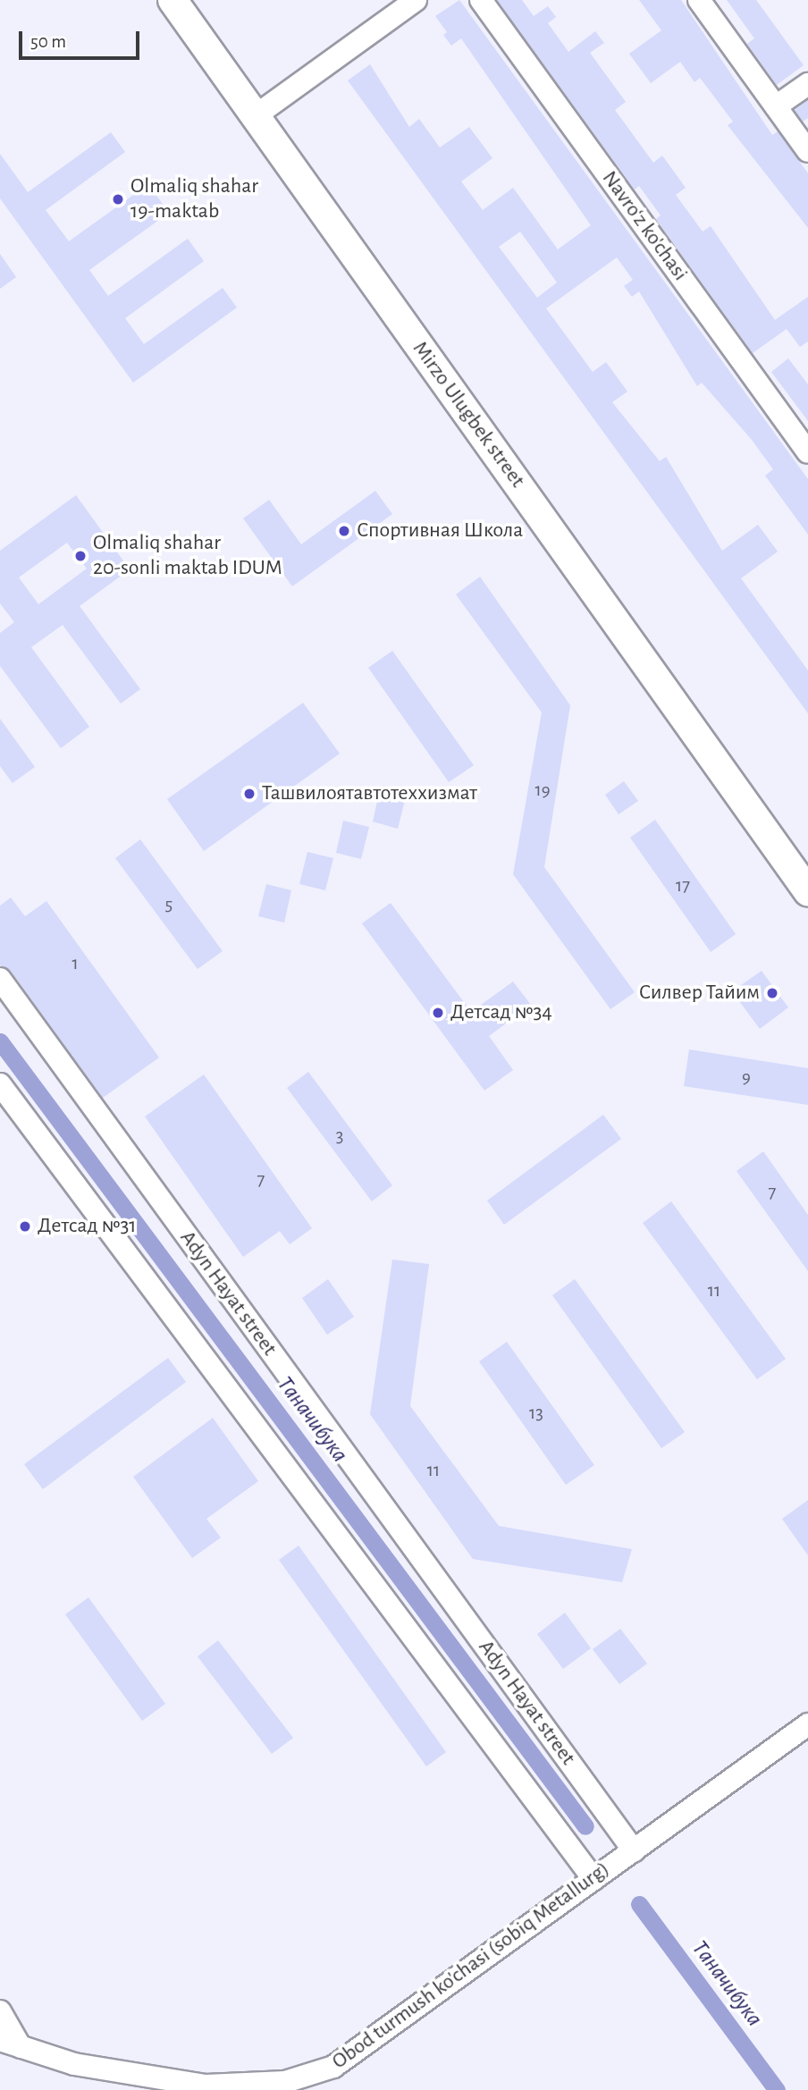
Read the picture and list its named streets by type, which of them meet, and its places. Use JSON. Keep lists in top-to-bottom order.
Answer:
{
  "streets": {
    "main road": ["Mirzo Ulugbek street"],
    "street": ["Navro‘z ko'chasi", "Adyn Hayat street", "Obod turmush ko'chasi (sobiq Metallurg)"]
  },
  "crossings": [
    ["Adyn Hayat street", "Obod turmush ko'chasi (sobiq Metallurg)"]
  ],
  "water": ["Таначибука"],
  "places": [
    "Olmaliq shahar 19-maktab",
    "Спортивная Школа",
    "Olmaliq shahar 20-sonli maktab IDUM",
    "Ташвилоятавтотеххизмат",
    "Силвер Тайим",
    "Детсад №34",
    "Детсад №31"
  ],
  "house_numbers": [
    "19",
    "17",
    "5",
    "1",
    "9",
    "3",
    "7",
    "7",
    "11",
    "13",
    "11"
  ],
  "scale_bar": "50 m"
}
